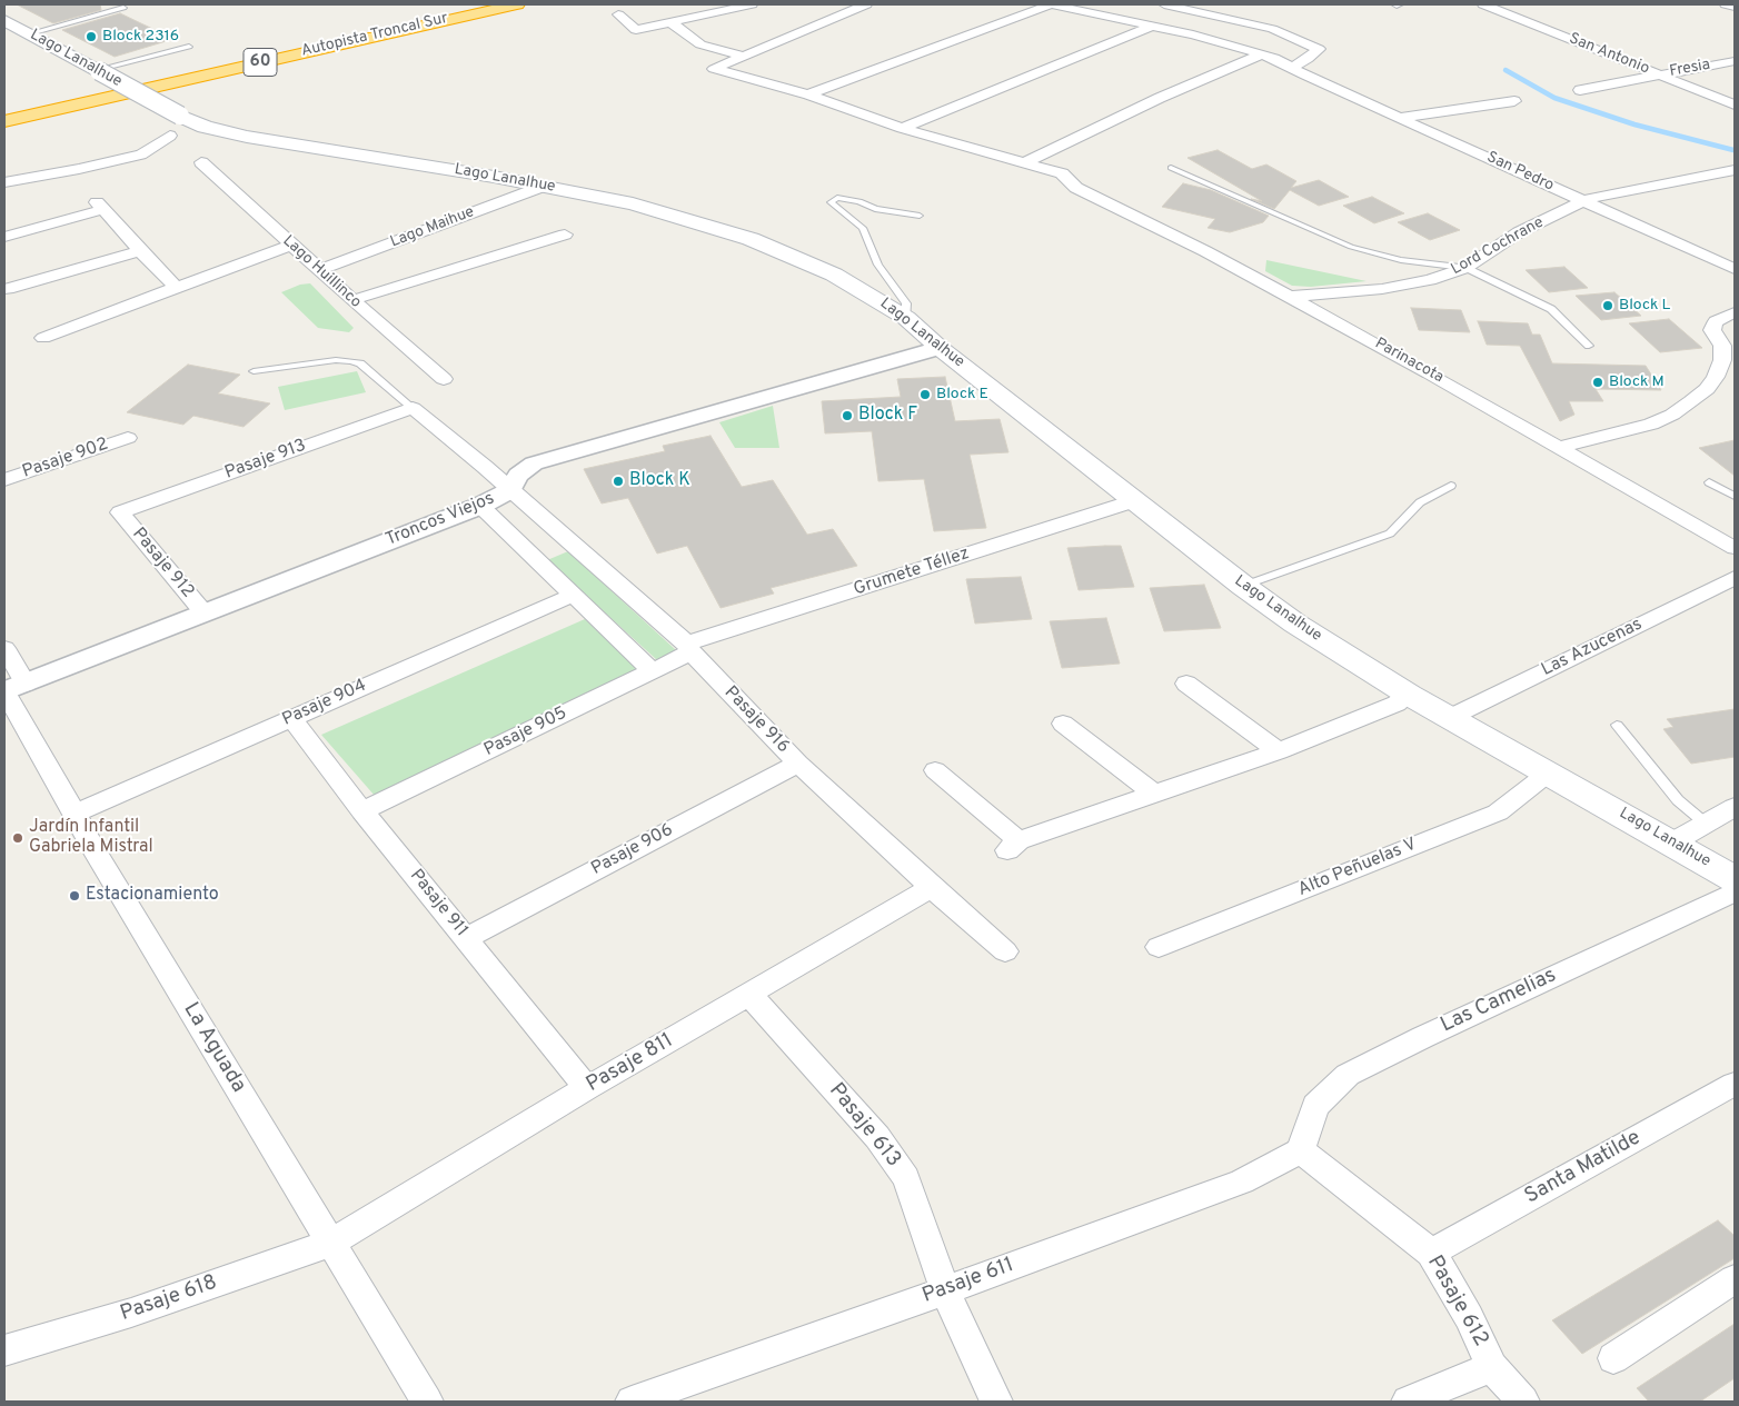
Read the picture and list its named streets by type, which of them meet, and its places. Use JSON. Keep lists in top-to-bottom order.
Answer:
{
  "streets": {
    "highway": ["Autopista Troncal Sur", "60"],
    "main road": ["Lago Lanalhue"],
    "street": [
      "San Antonio",
      "Fresia",
      "San Pedro",
      "Lago Maihue",
      "Lord Cochrane",
      "Lago Huillinco",
      "Parinacota",
      "Pasaje 902",
      "Pasaje 913",
      "Troncos Viejos",
      "Pasaje 912",
      "Grumete Téllez",
      "Las Azucenas",
      "Pasaje 904",
      "Pasaje 916",
      "Pasaje 905",
      "Pasaje 906",
      "Alto Peñuelas V",
      "Pasaje 911",
      "Las Camelias",
      "La Aguada",
      "Pasaje 811",
      "Pasaje 613",
      "Santa Matilde",
      "Pasaje 611",
      "Pasaje 618",
      "Pasaje 612"
    ]
  },
  "crossings": [
    ["San Antonio", "Fresia"],
    ["Lago Lanalhue", "Lago Maihue"],
    ["Lago Lanalhue", "Troncos Viejos"],
    ["Lago Lanalhue", "Grumete Téllez"],
    ["Lago Lanalhue", "Las Azucenas"],
    ["Lago Lanalhue", "Alto Peñuelas V"],
    ["San Pedro", "Lord Cochrane"],
    ["Lago Maihue", "Lago Huillinco"],
    ["Lord Cochrane", "Parinacota"],
    ["Pasaje 913", "Pasaje 912"],
    ["Pasaje 913", "Pasaje 916"],
    ["Troncos Viejos", "Pasaje 912"],
    ["Troncos Viejos", "Pasaje 916"],
    ["Troncos Viejos", "La Aguada"],
    ["Grumete Téllez", "Pasaje 916"],
    ["Grumete Téllez", "Pasaje 905"],
    ["Pasaje 904", "Pasaje 911"],
    ["Pasaje 904", "La Aguada"],
    ["Pasaje 916", "Pasaje 905"],
    ["Pasaje 916", "Pasaje 906"],
    ["Pasaje 916", "Pasaje 811"],
    ["Pasaje 905", "Pasaje 911"],
    ["Pasaje 906", "Pasaje 911"],
    ["Pasaje 911", "Pasaje 811"],
    ["Las Camelias", "Pasaje 611"],
    ["Las Camelias", "Pasaje 612"],
    ["La Aguada", "Pasaje 811"],
    ["La Aguada", "Pasaje 618"],
    ["Pasaje 811", "Pasaje 613"],
    ["Pasaje 811", "Pasaje 618"],
    ["Pasaje 613", "Pasaje 611"],
    ["Santa Matilde", "Pasaje 612"],
    ["Pasaje 611", "Pasaje 612"]
  ],
  "places": [
    "Block 2316",
    "Block L",
    "Block M",
    "Block E",
    "Block F",
    "Block K",
    "Jardín Infantil Gabriela Mistral",
    "Estacionamiento"
  ]
}
